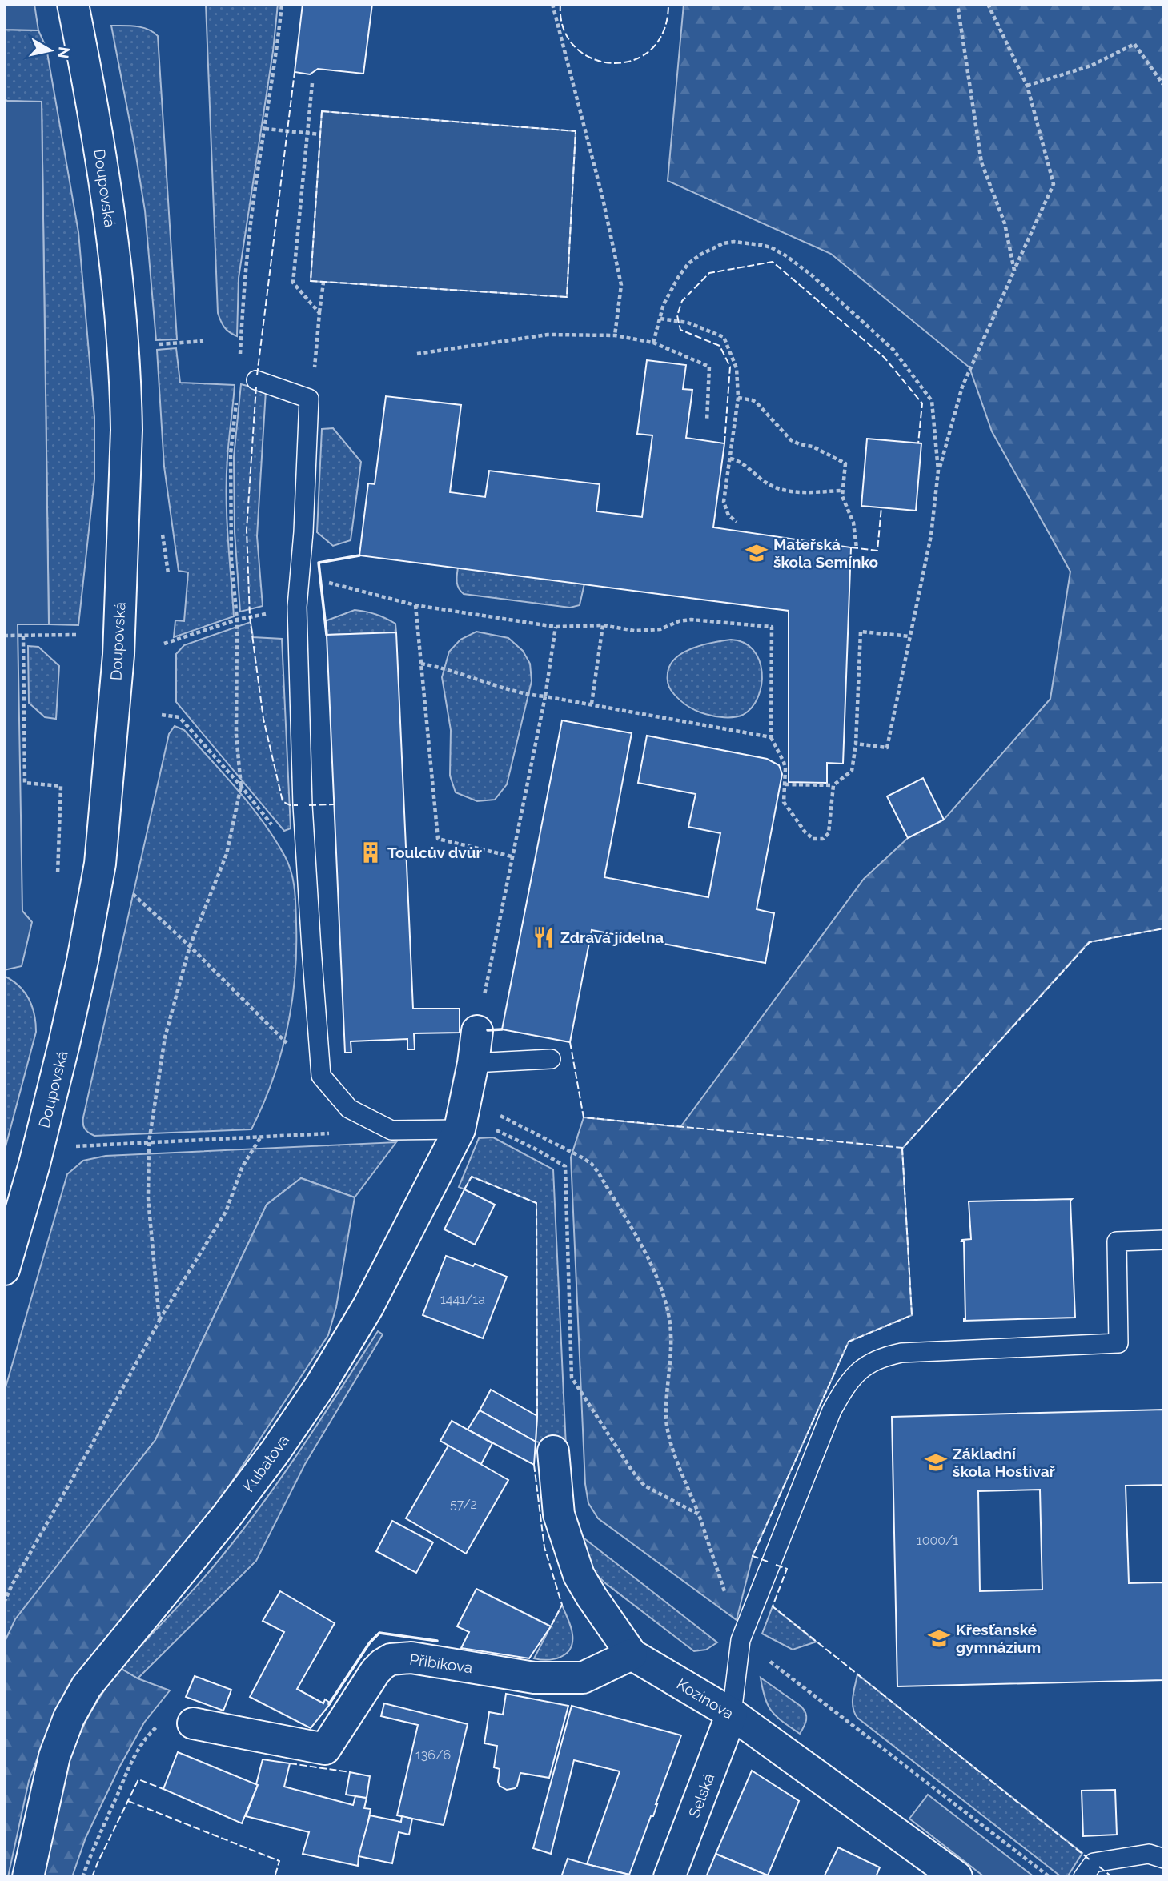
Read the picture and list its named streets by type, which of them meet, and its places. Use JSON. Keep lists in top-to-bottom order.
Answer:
{
  "streets": {
    "street": [
      "Doupovská",
      "Kubatova",
      "Přibíkova",
      "Kozinova",
      "Selská"
    ]
  },
  "crossings": [
    ["Přibíkova", "Kozinova"],
    ["Kozinova", "Selská"]
  ],
  "places": {
    "school or university": ["Mateřská škola Semínko", "Základní škola Hostivař", "Křesťanské gymnázium"],
    "building": ["Toulcův dvůr"],
    "restaurant": ["Zdravá jídelna"]
  },
  "house_numbers": [
    "1441/1a",
    "57/2",
    "1000/1",
    "136/6"
  ],
  "north": "right"
}
